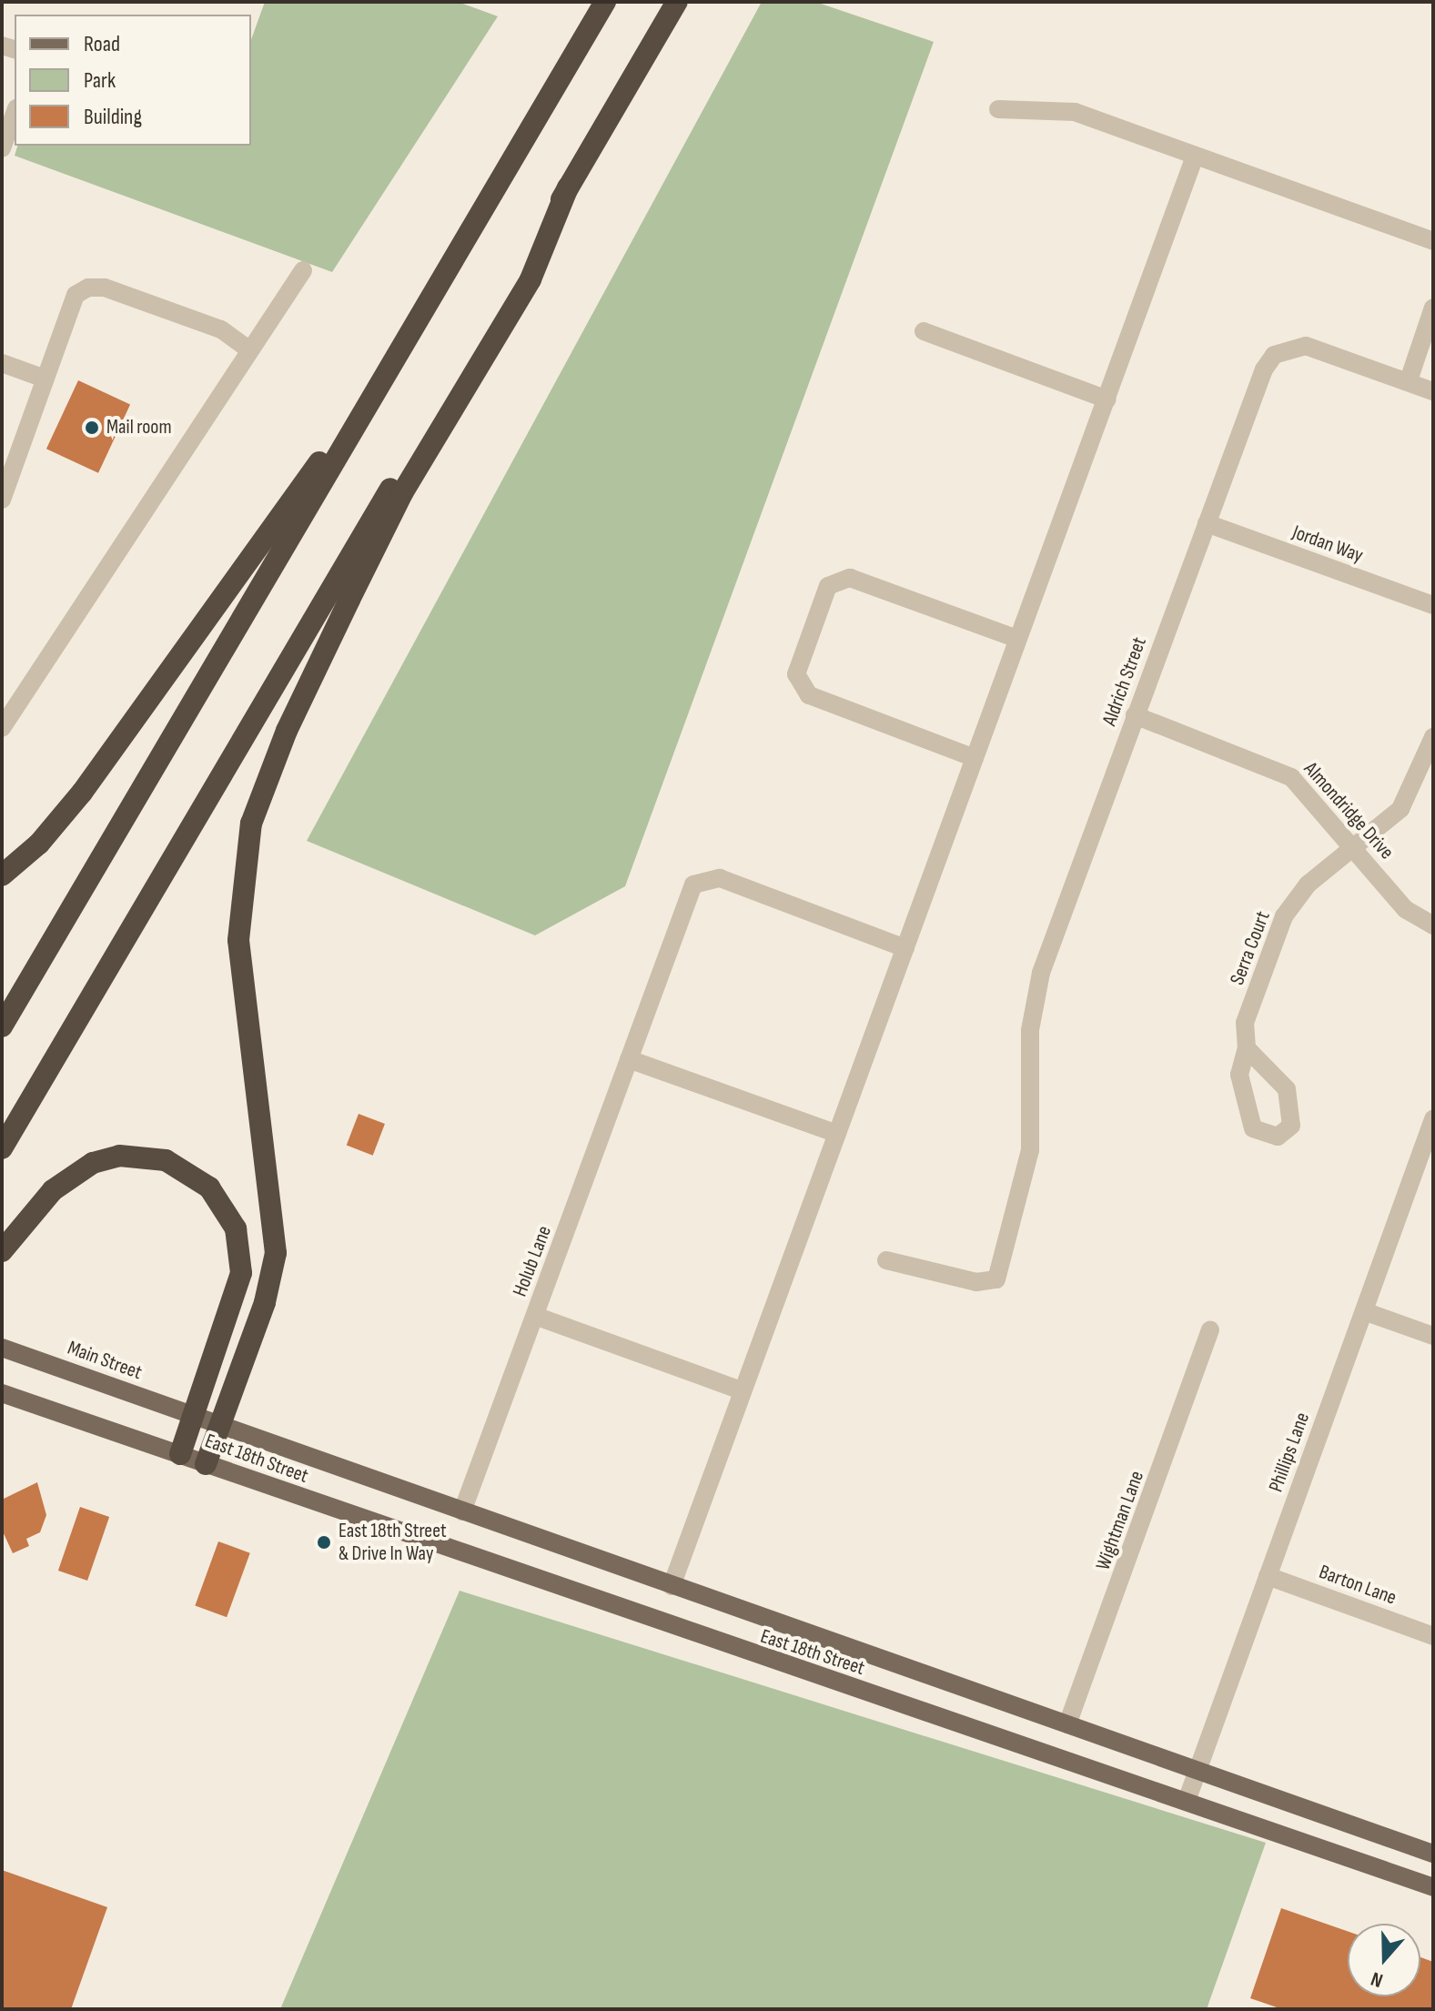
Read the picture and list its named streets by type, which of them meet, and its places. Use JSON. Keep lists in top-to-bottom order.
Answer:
{
  "streets": {
    "main road": ["Main Street", "East 18th Street"],
    "street": [
      "Jordan Way",
      "Aldrich Street",
      "Almondridge Drive",
      "Serra Court",
      "Holub Lane",
      "Phillips Lane",
      "Wightman Lane",
      "Barton Lane"
    ]
  },
  "crossings": [
    ["Jordan Way", "Aldrich Street"],
    ["Aldrich Street", "Almondridge Drive"],
    ["Almondridge Drive", "Serra Court"],
    ["Holub Lane", "East 18th Street"],
    ["Main Street", "East 18th Street"],
    ["Phillips Lane", "East 18th Street"],
    ["Phillips Lane", "Barton Lane"],
    ["East 18th Street", "Wightman Lane"]
  ],
  "places": ["Mail room", "East 18th Street & Drive In Way"],
  "legend": ["Road", "Park", "Building"],
  "north": "bottom"
}
